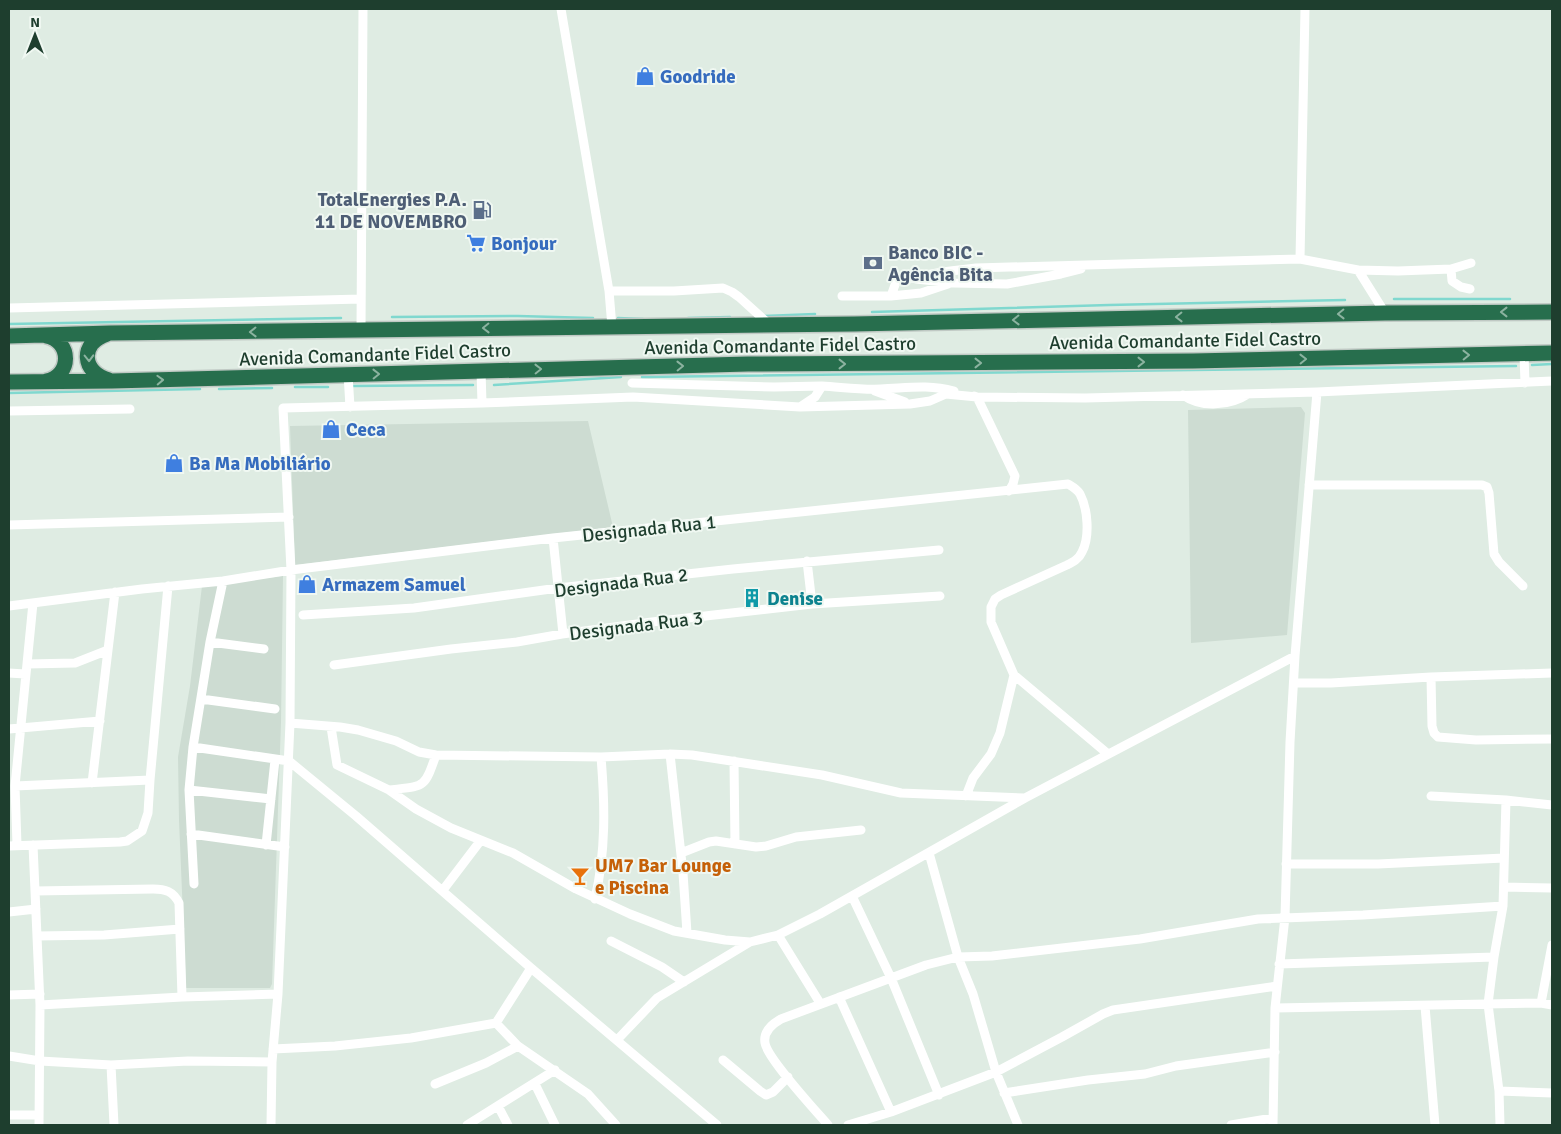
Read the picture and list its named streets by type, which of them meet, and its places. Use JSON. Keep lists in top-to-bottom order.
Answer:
{
  "streets": {
    "highway": ["Avenida Comandante Fidel Castro"],
    "street": ["Designada Rua 1", "Designada Rua 2", "Designada Rua 3"]
  },
  "places": {
    "shop": [
      "Goodride",
      "Ceca",
      "Ba Ma Mobiliário",
      "Armazem Samuel"
    ],
    "fuel station": ["TotalEnergies P.A. 11 DE NOVEMBRO"],
    "supermarket": ["Bonjour"],
    "bank": ["Banco BIC - Agência Bita"],
    "building": ["Denise"],
    "bar": ["UM7 Bar Lounge e Piscina"]
  },
  "north": "top"
}
